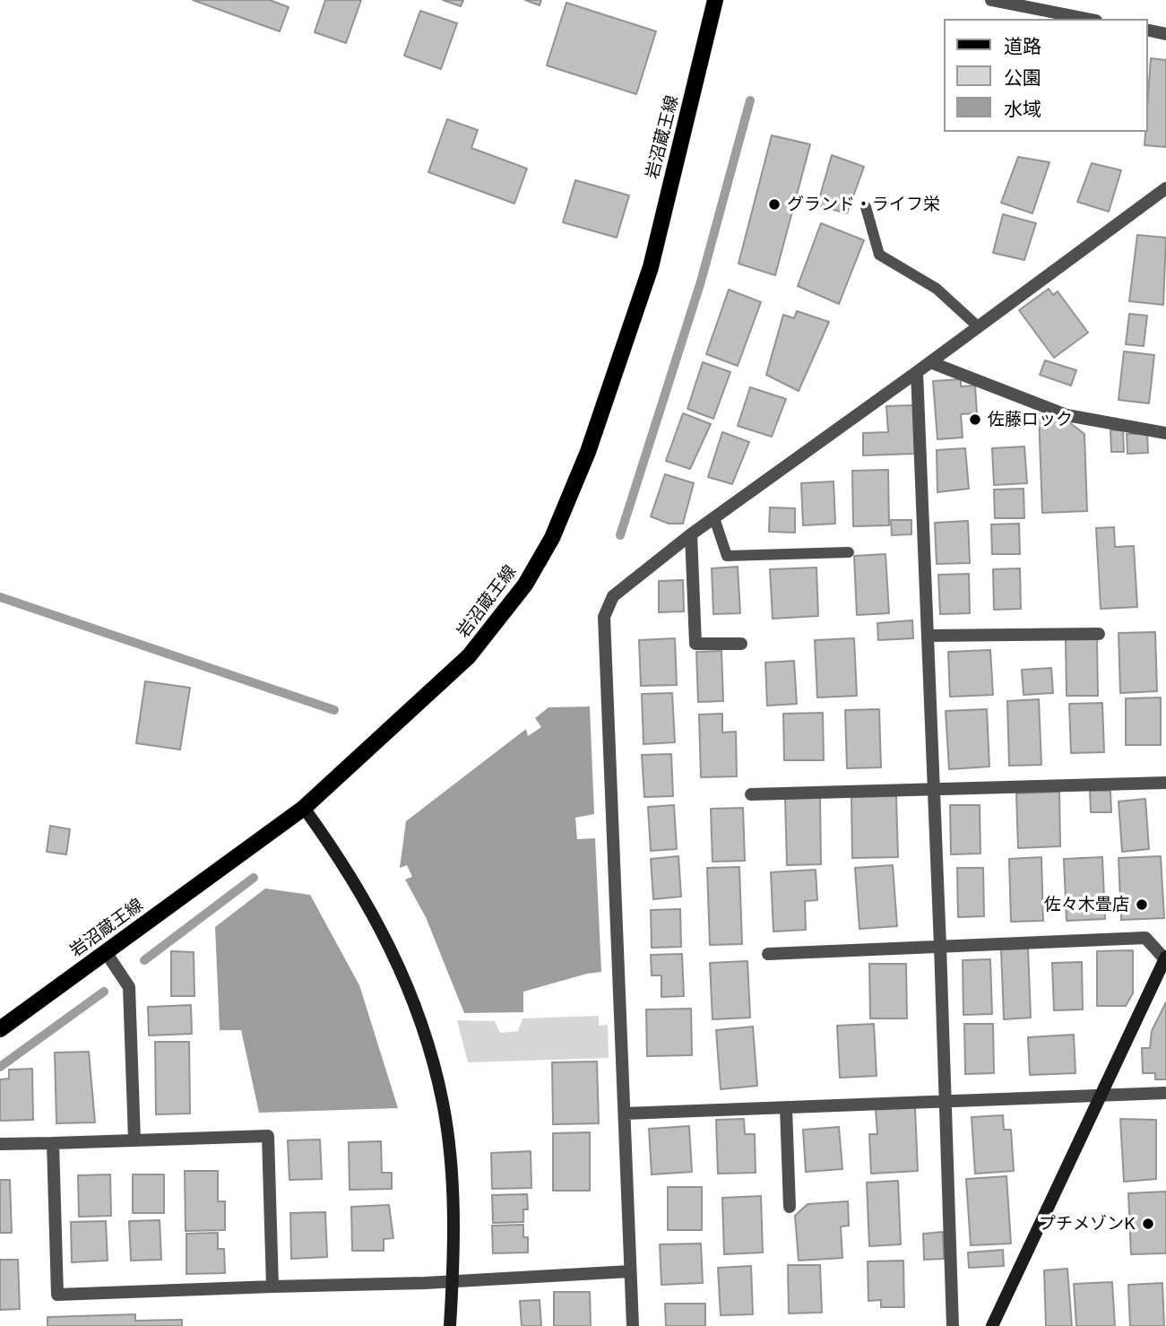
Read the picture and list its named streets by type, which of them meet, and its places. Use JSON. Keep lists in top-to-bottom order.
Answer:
{
  "streets": {
    "main road": ["岩沼蔵王線"]
  },
  "places": [
    "グランド・ライフ栄",
    "佐藤ロック",
    "佐々木畳店",
    "プチメゾンK"
  ],
  "legend": ["道路", "公園", "水域"]
}
